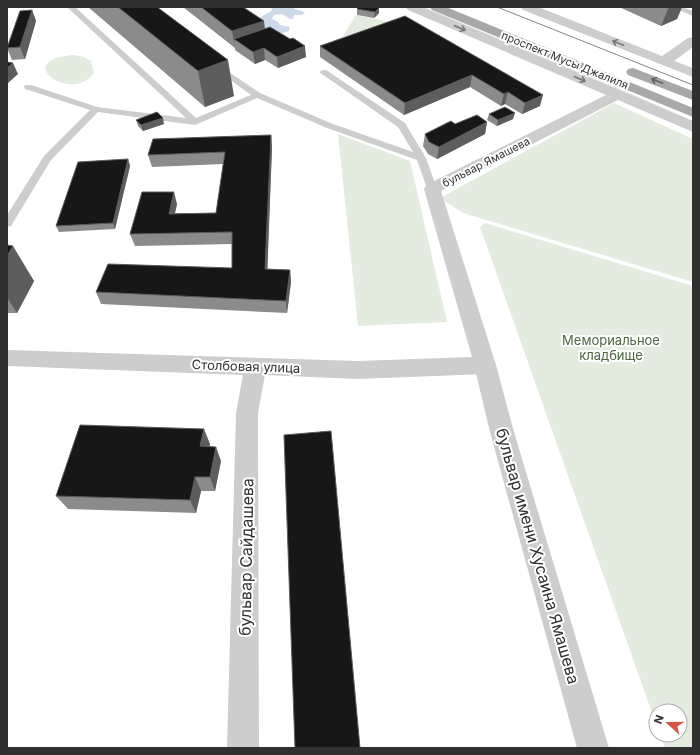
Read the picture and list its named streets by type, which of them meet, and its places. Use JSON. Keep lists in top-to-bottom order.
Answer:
{
  "streets": {
    "main road": ["проспект Мусы Джалиля"],
    "street": [
      "бульвар Ямашева",
      "Столбовая улица",
      "бульвар имени Хусаина Ямашева",
      "бульвар Сайдашева"
    ]
  },
  "crossings": [
    ["бульвар Ямашева", "Столбовая улица"],
    ["бульвар Ямашева", "бульвар имени Хусаина Ямашева"],
    ["Столбовая улица", "бульвар имени Хусаина Ямашева"],
    ["Столбовая улица", "бульвар Сайдашева"]
  ],
  "parks": ["Мемориальное кладбище"],
  "north": "left"
}
